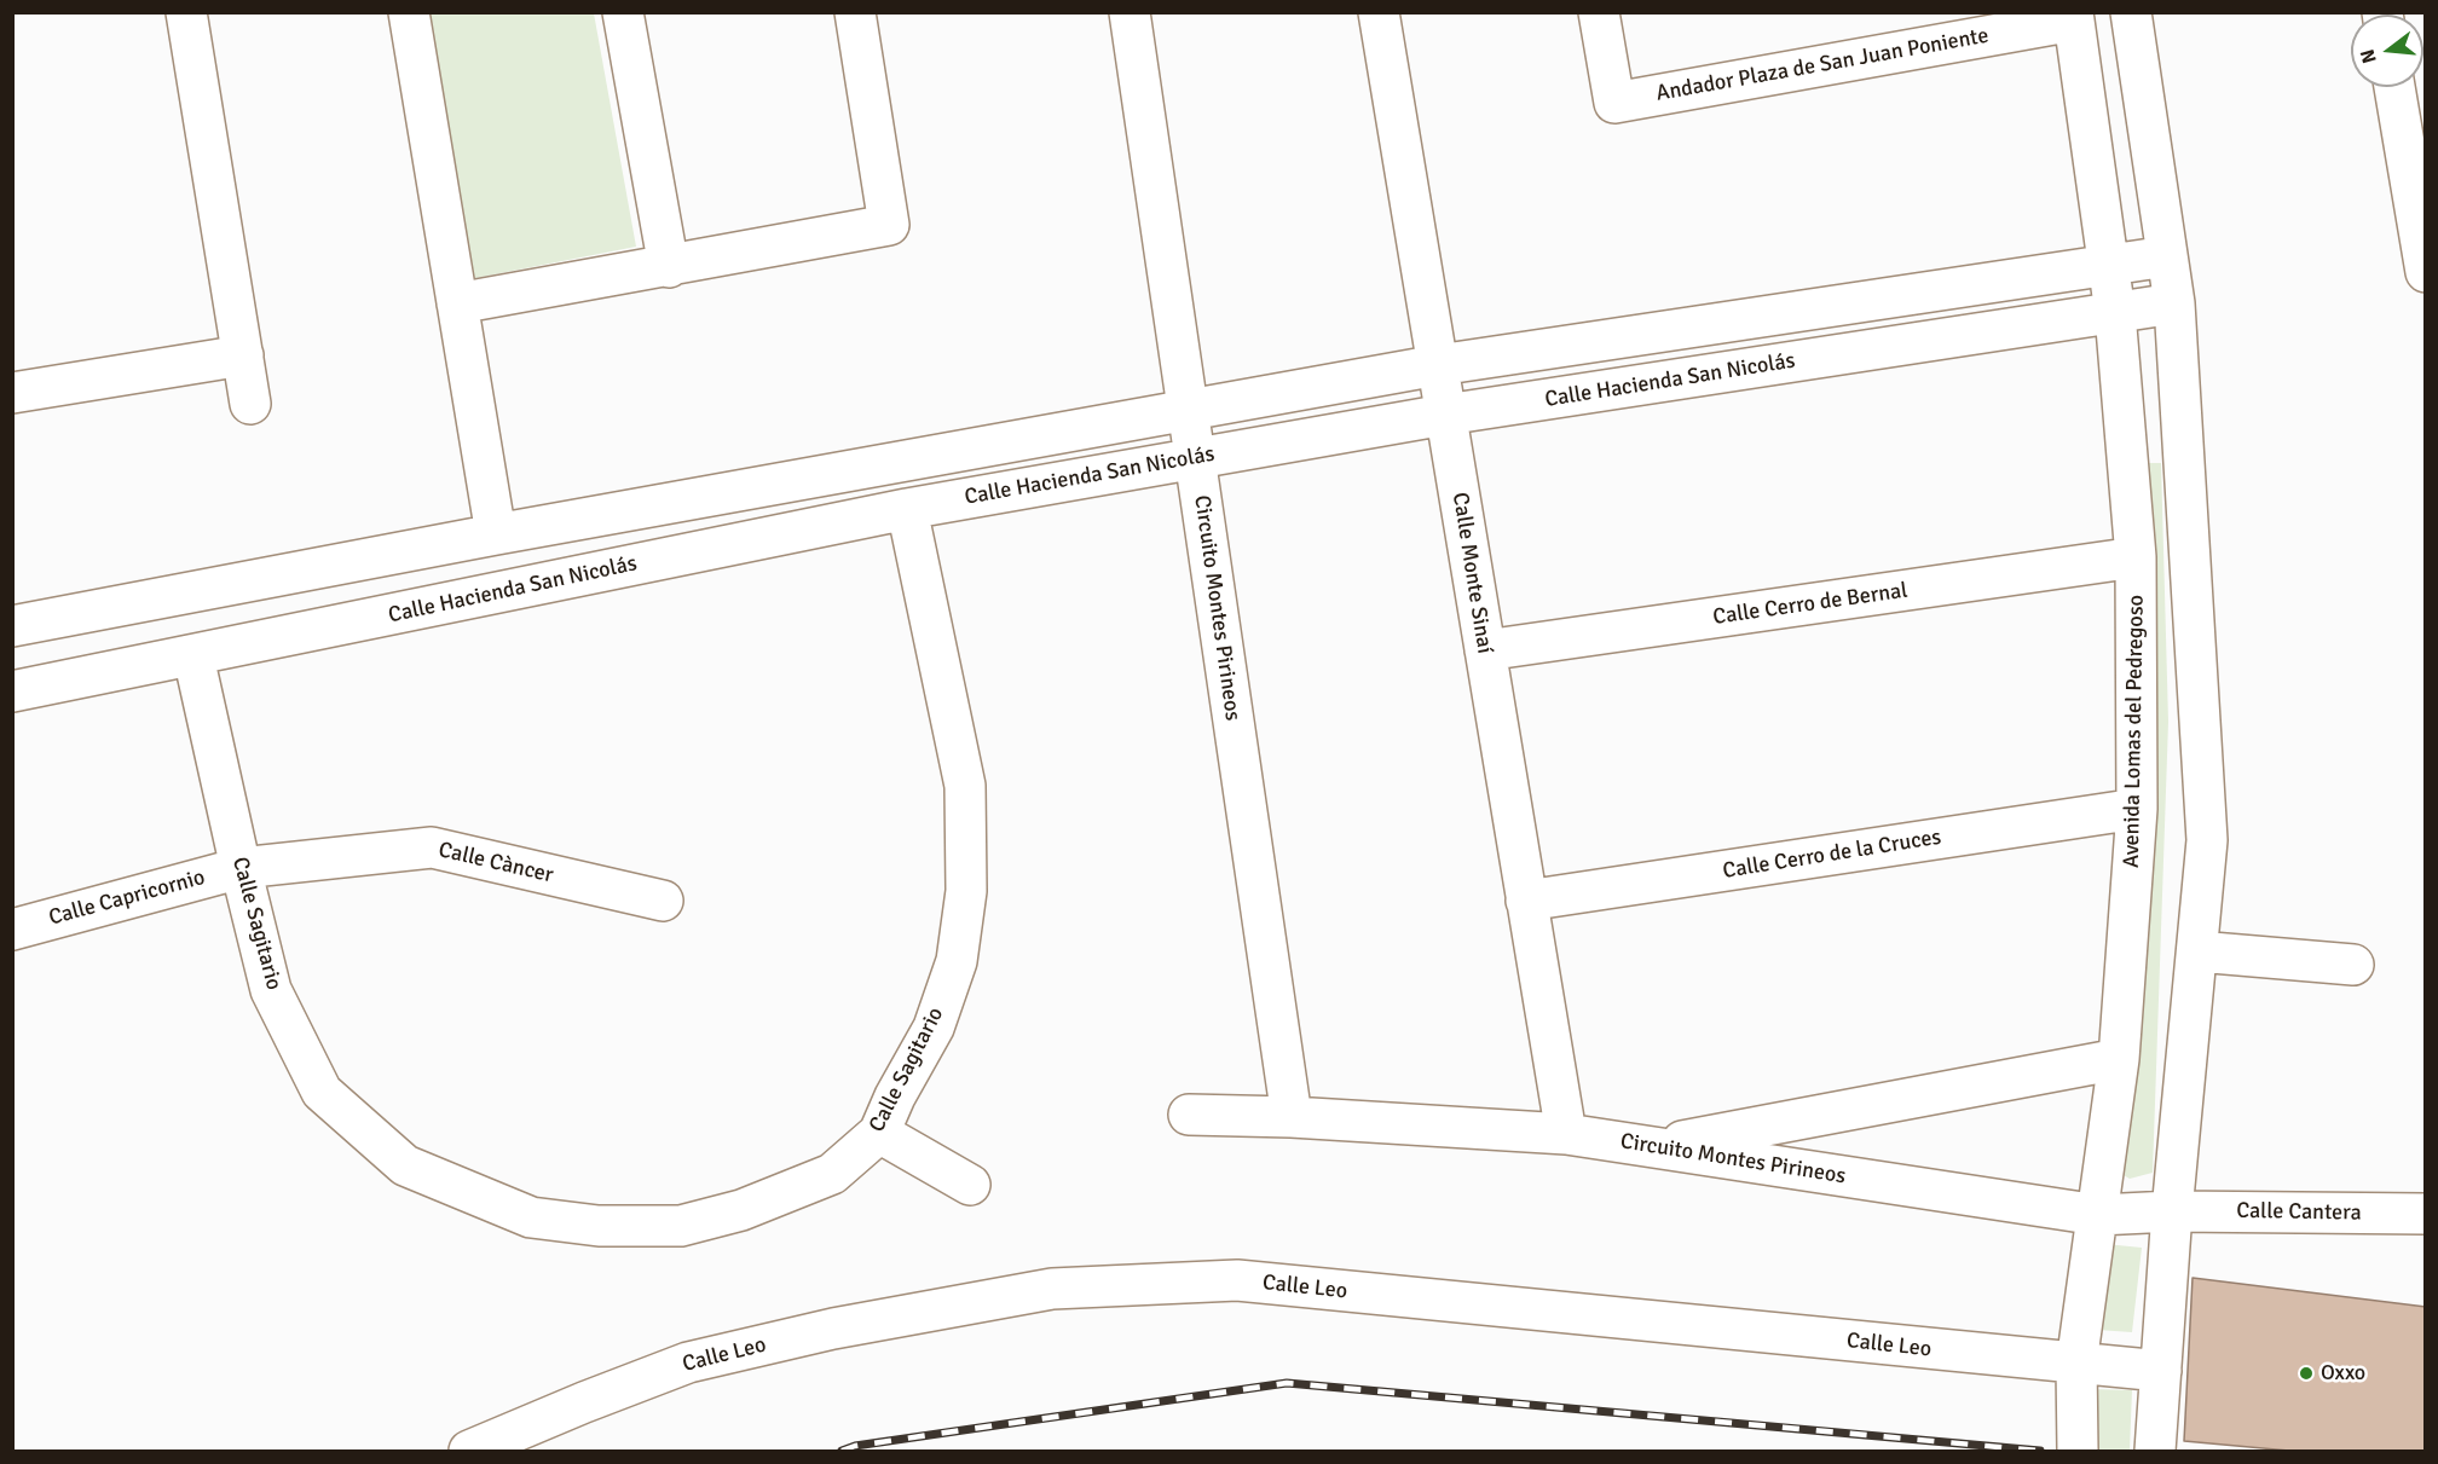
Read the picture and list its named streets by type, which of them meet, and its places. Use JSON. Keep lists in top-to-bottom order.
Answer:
{
  "streets": {
    "street": [
      "Andador Plaza de San Juan Poniente",
      "Calle Hacienda San Nicolás",
      "Calle Monte Sinaí",
      "Calle Cerro de Bernal",
      "Circuito Montes Pirineos",
      "Avenida Lomas del Pedregoso",
      "Calle Cerro de la Cruces",
      "Calle Càncer",
      "Calle Capricornio",
      "Calle Sagitario",
      "Calle Cantera",
      "Calle Leo"
    ]
  },
  "crossings": [
    ["Andador Plaza de San Juan Poniente", "Avenida Lomas del Pedregoso"],
    ["Calle Hacienda San Nicolás", "Calle Monte Sinaí"],
    ["Calle Hacienda San Nicolás", "Circuito Montes Pirineos"],
    ["Calle Hacienda San Nicolás", "Avenida Lomas del Pedregoso"],
    ["Calle Hacienda San Nicolás", "Calle Sagitario"],
    ["Calle Monte Sinaí", "Calle Cerro de Bernal"],
    ["Calle Monte Sinaí", "Circuito Montes Pirineos"],
    ["Calle Monte Sinaí", "Calle Cerro de la Cruces"],
    ["Calle Cerro de Bernal", "Avenida Lomas del Pedregoso"],
    ["Circuito Montes Pirineos", "Avenida Lomas del Pedregoso"],
    ["Circuito Montes Pirineos", "Calle Cantera"],
    ["Avenida Lomas del Pedregoso", "Calle Cerro de la Cruces"],
    ["Avenida Lomas del Pedregoso", "Calle Leo"],
    ["Calle Càncer", "Calle Capricornio"],
    ["Calle Càncer", "Calle Sagitario"],
    ["Calle Capricornio", "Calle Sagitario"]
  ],
  "places": ["Oxxo"],
  "north": "left"
}
